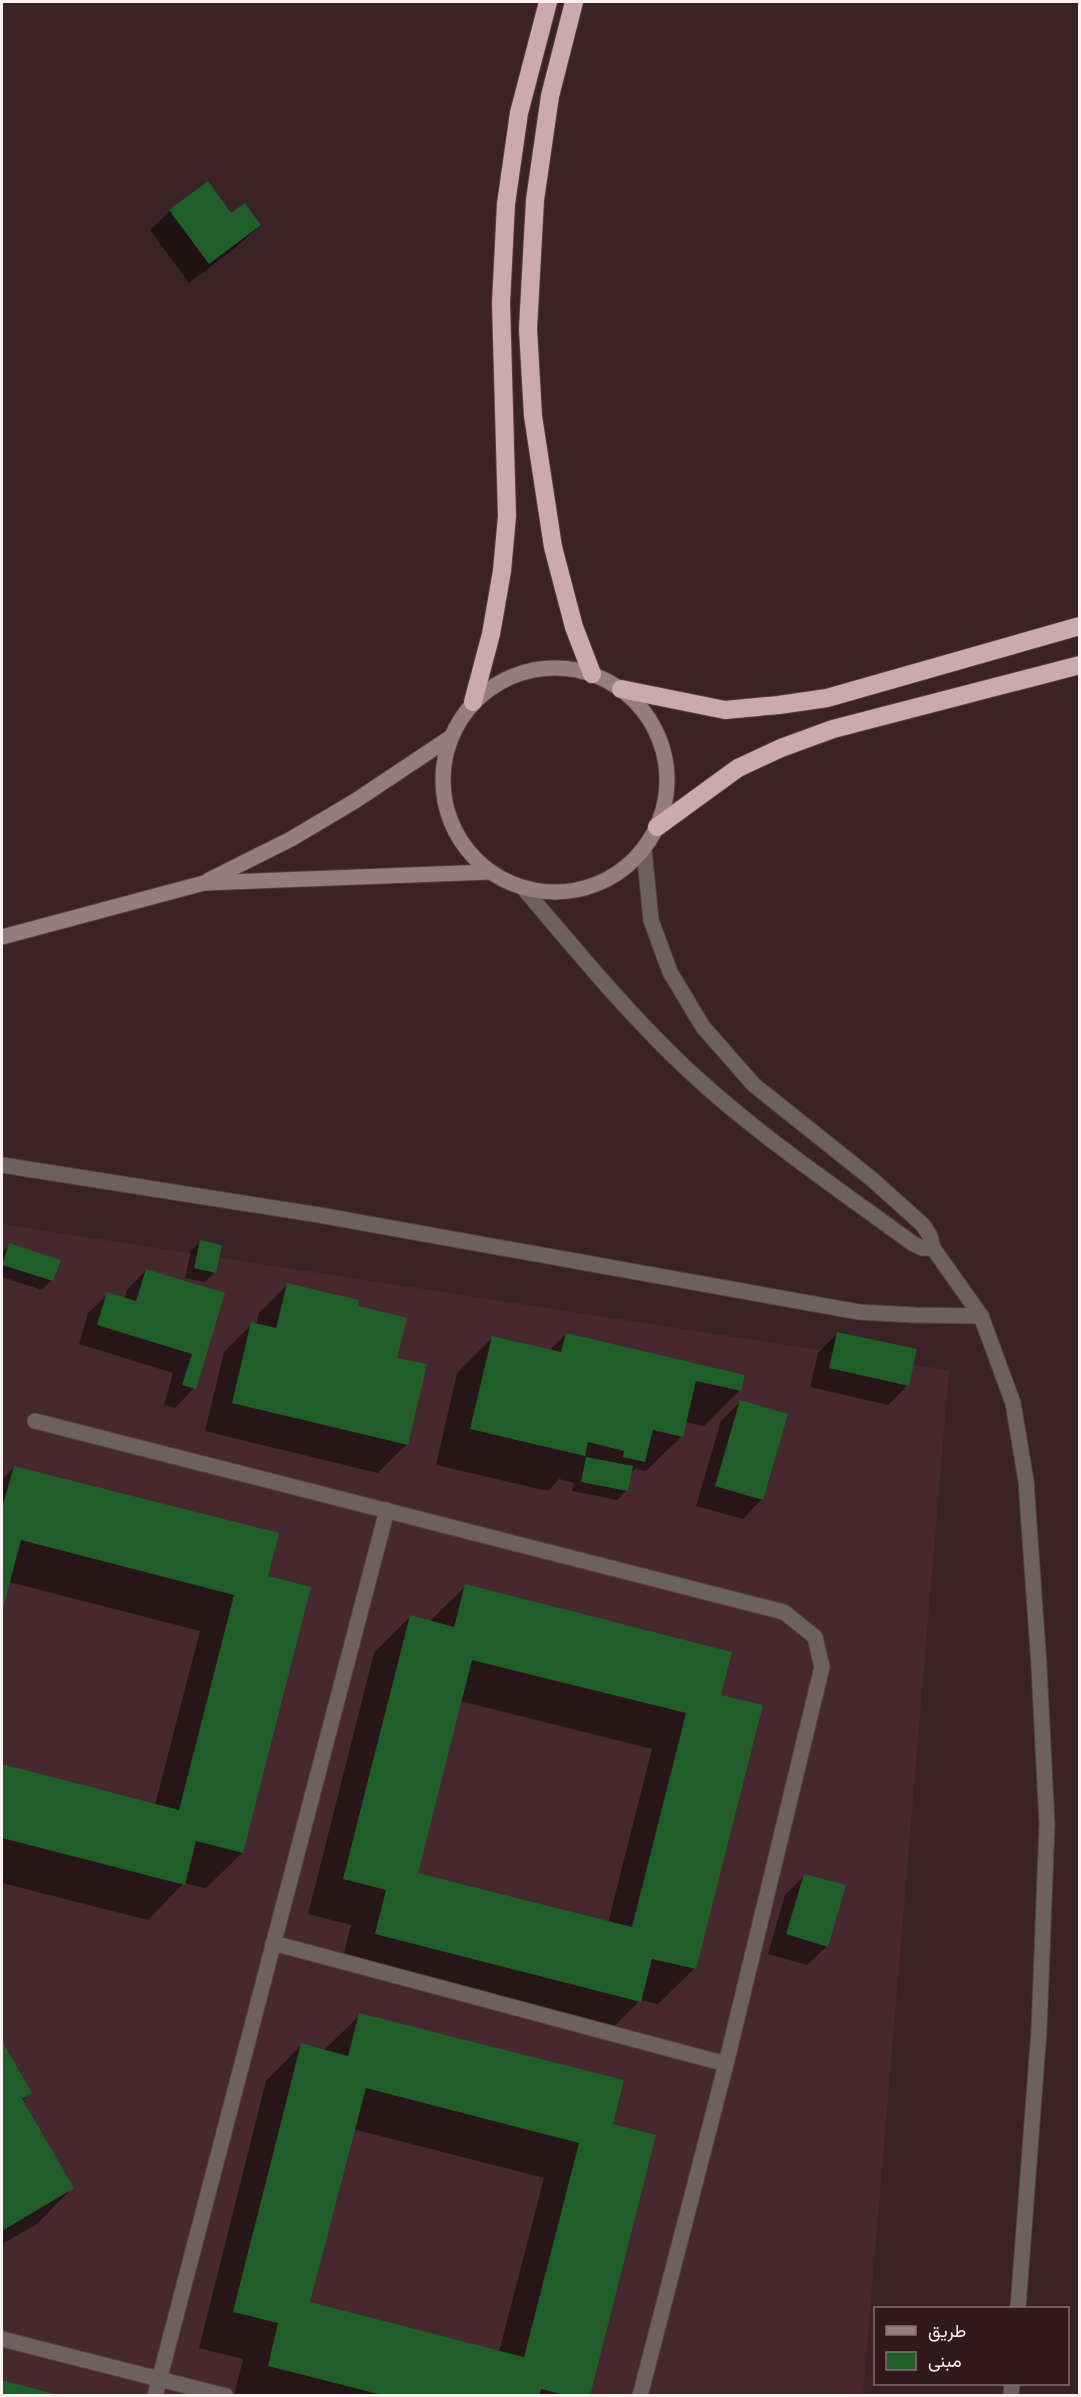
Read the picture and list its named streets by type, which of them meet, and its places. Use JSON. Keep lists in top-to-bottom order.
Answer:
{
  "legend": ["طريق", "مبنى"]
}
